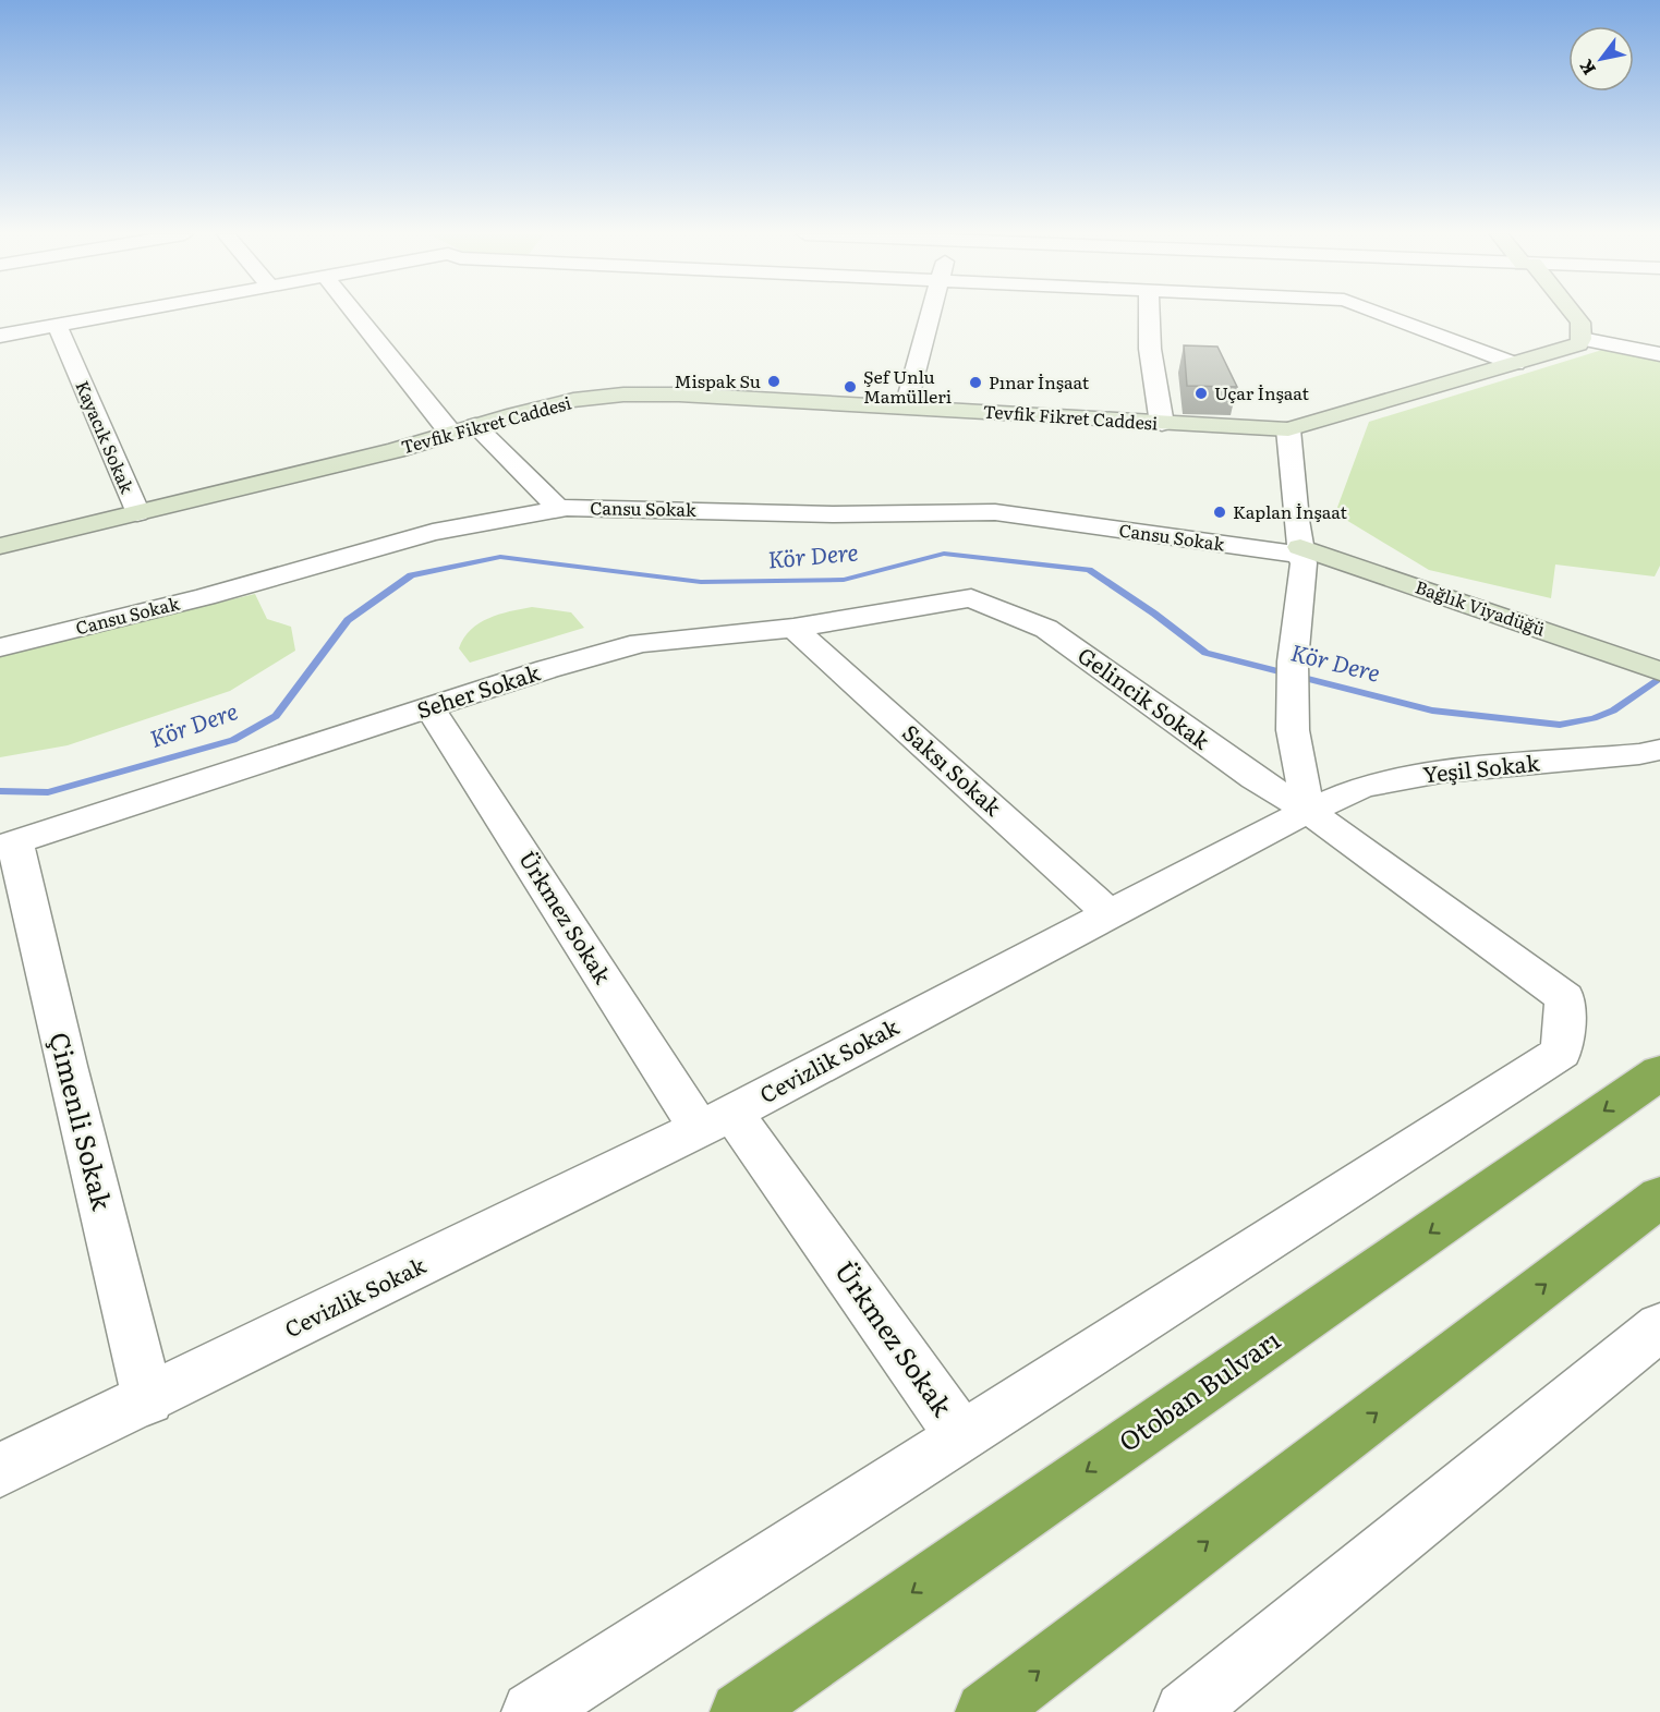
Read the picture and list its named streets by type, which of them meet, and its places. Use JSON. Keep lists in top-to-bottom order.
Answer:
{
  "streets": {
    "highway": ["Otoban Bulvarı"],
    "street": [
      "Tevfik Fikret Caddesi",
      "Kayacık Sokak",
      "Cansu Sokak",
      "Bağlık Viyadüğü",
      "Seher Sokak",
      "Gelincik Sokak",
      "Yeşil Sokak",
      "Saksı Sokak",
      "Ürkmez Sokak",
      "Cevizlik Sokak",
      "Çimenli Sokak"
    ]
  },
  "crossings": [
    ["Tevfik Fikret Caddesi", "Kayacık Sokak"],
    ["Cansu Sokak", "Bağlık Viyadüğü"],
    ["Seher Sokak", "Gelincik Sokak"],
    ["Seher Sokak", "Saksı Sokak"],
    ["Seher Sokak", "Ürkmez Sokak"],
    ["Seher Sokak", "Çimenli Sokak"],
    ["Gelincik Sokak", "Yeşil Sokak"],
    ["Gelincik Sokak", "Ürkmez Sokak"],
    ["Gelincik Sokak", "Cevizlik Sokak"],
    ["Yeşil Sokak", "Cevizlik Sokak"],
    ["Saksı Sokak", "Cevizlik Sokak"],
    ["Ürkmez Sokak", "Cevizlik Sokak"],
    ["Cevizlik Sokak", "Çimenli Sokak"]
  ],
  "water": ["Kör Dere"],
  "places": [
    "Mispak Su",
    "Pınar İnşaat",
    "Şef Unlu Mamülleri",
    "Uçar İnşaat",
    "Kaplan İnşaat"
  ],
  "north": "bottom left"
}
